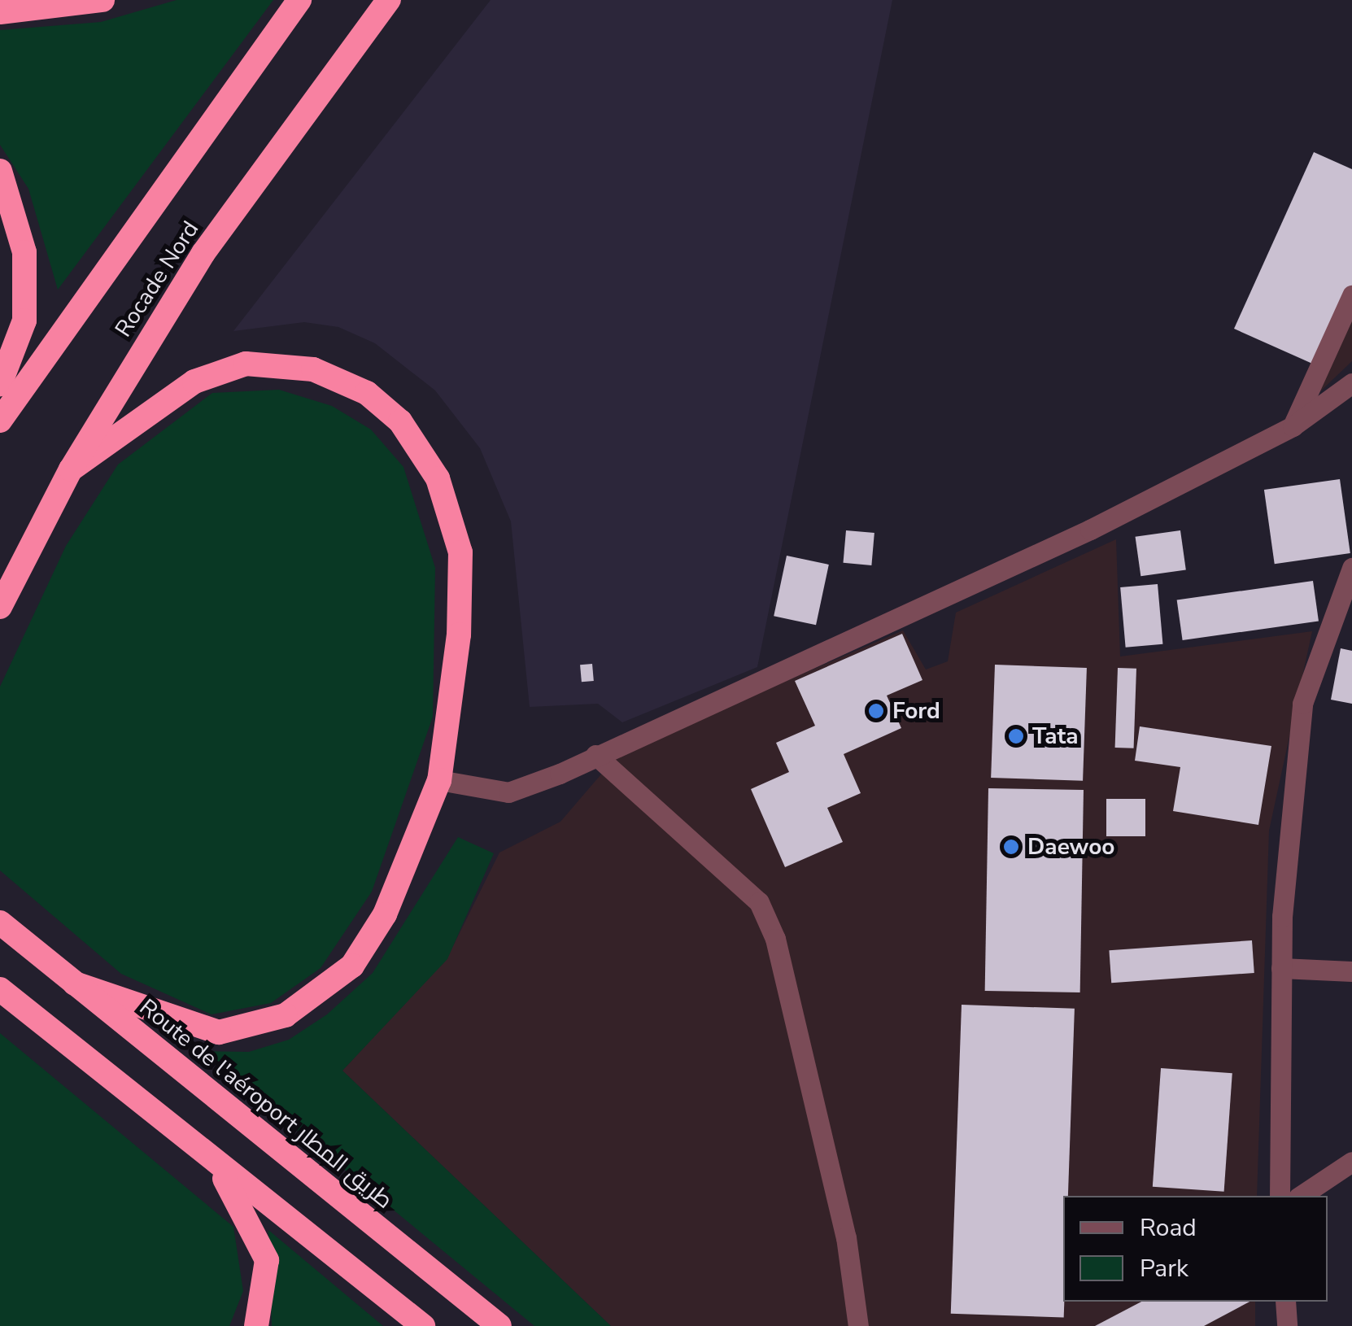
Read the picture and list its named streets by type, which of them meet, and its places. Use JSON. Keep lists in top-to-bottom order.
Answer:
{
  "streets": {
    "highway": ["Rocade Nord", "Route de l'aéroport طريق المطار"]
  },
  "places": ["Ford", "Tata", "Daewoo"],
  "legend": ["Road", "Park"]
}
